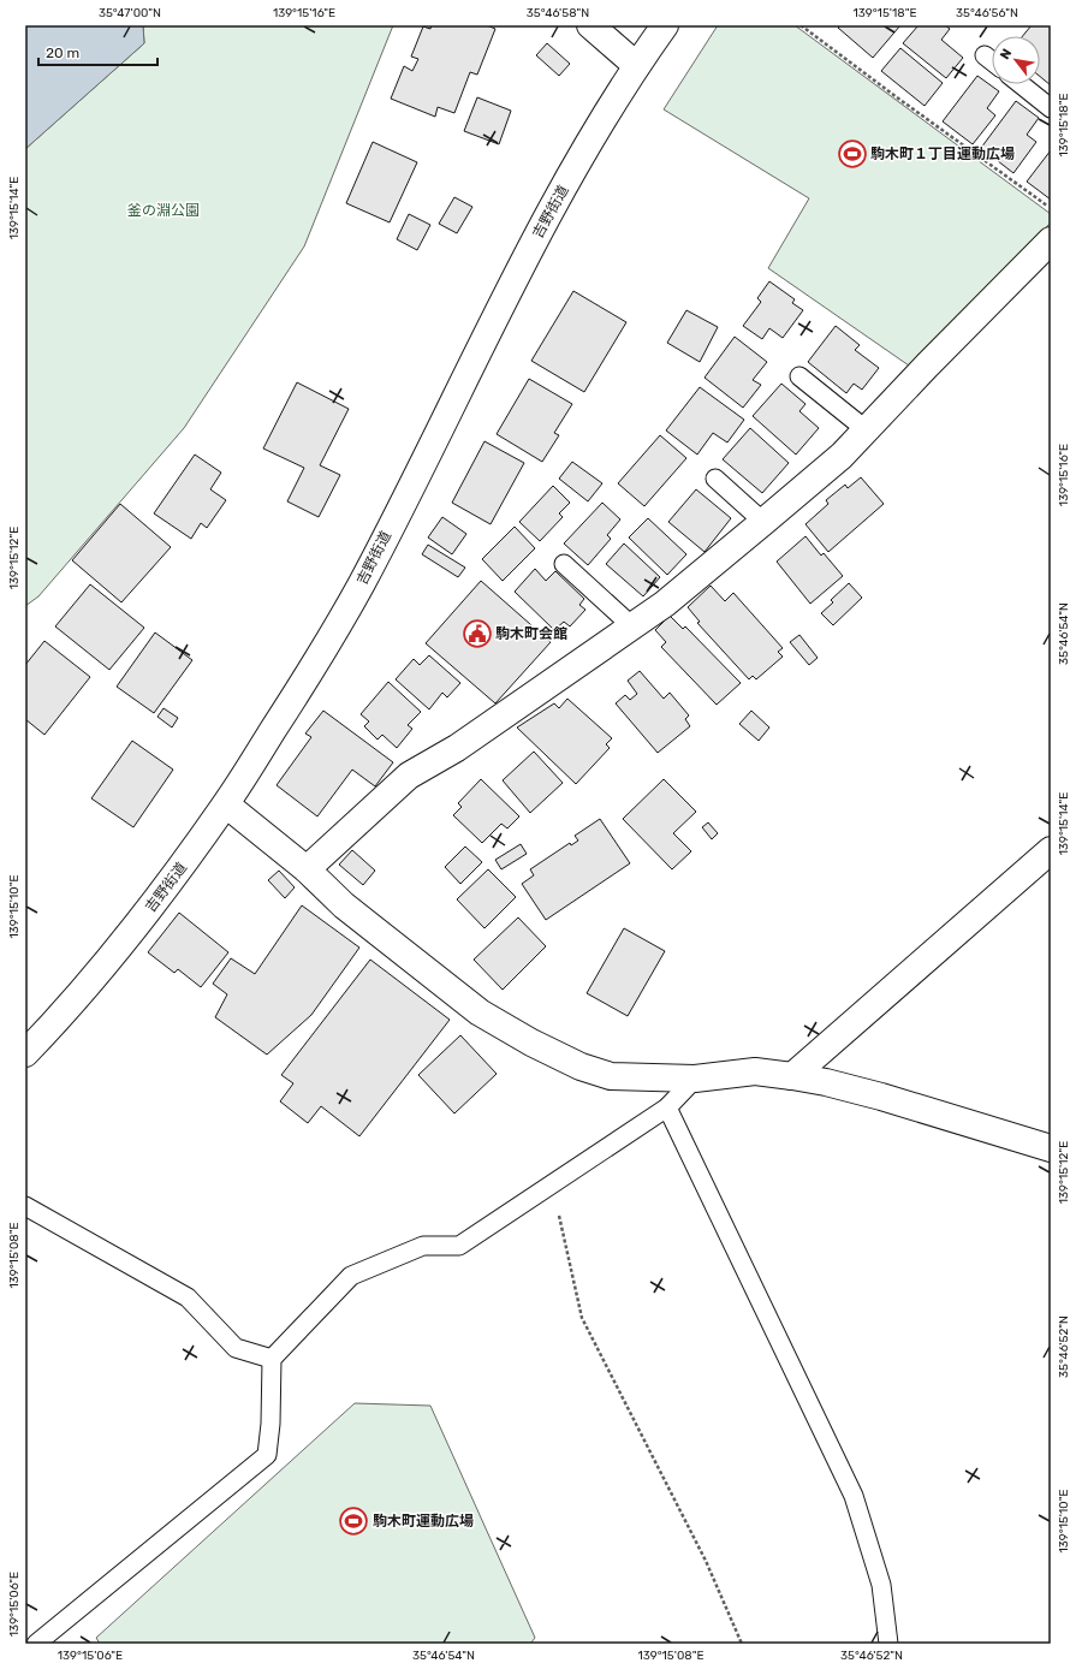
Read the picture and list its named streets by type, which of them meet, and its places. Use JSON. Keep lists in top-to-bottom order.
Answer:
{
  "streets": {
    "main road": ["吉野街道"]
  },
  "parks": ["釜の淵公園"],
  "places": {
    "sports": ["駒木町１丁目運動広場", "駒木町運動広場"],
    "public building": ["駒木町会館"]
  },
  "scale_bar": "20 m",
  "north": "top left",
  "coordinates": [
    "35°47'00\"N",
    "139°15'16\"E",
    "35°46'58\"N",
    "139°15'18\"E",
    "35°46'56\"N",
    "139°15'14\"E",
    "139°15'12\"E",
    "35°46'54\"N",
    "139°15'10\"E",
    "139°15'08\"E",
    "35°46'52\"N",
    "139°15'06\"E"
  ]
}
